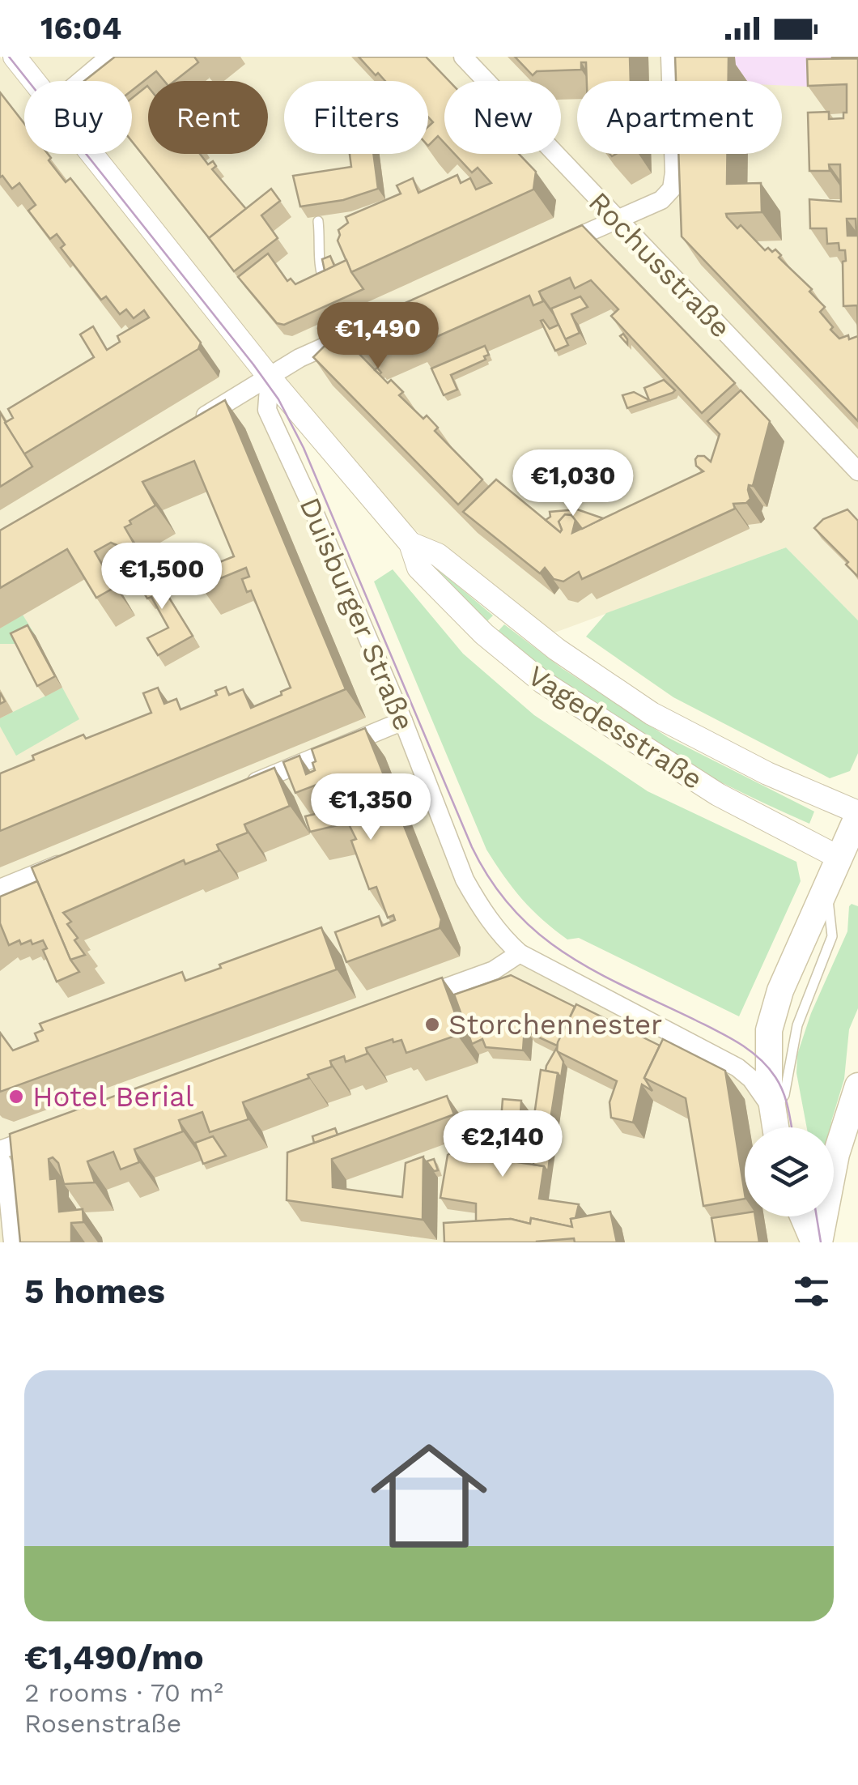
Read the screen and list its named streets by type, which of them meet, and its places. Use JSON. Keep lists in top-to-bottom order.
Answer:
{
  "streets": {
    "main road": ["Duisburger Straße"],
    "street": ["Rochusstraße", "Vagedesstraße"]
  },
  "crossings": [
    ["Duisburger Straße", "Vagedesstraße"]
  ],
  "places": ["Storchennester", "Hotel Berial"],
  "page": {
    "status": "16:04",
    "chip": [
      "Buy",
      "Rent",
      "Filters",
      "New",
      "Apartment"
    ],
    "price": [
      "€1,490",
      "€1,030",
      "€1,500",
      "€1,350",
      "€2,140"
    ],
    "heading": "5 homes",
    "list": [
      {
        "name": "€1,490/mo",
        "note": "2 rooms · 70 m² · Rosenstraße"
      }
    ]
  }
}
